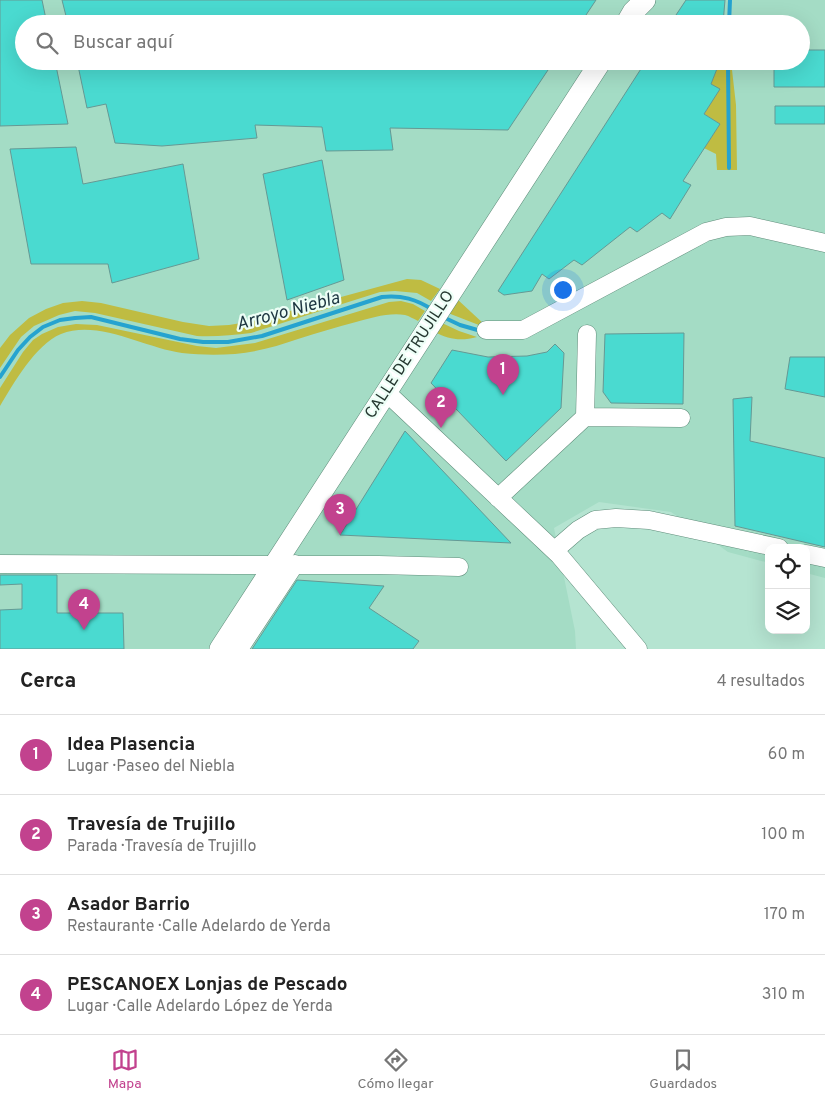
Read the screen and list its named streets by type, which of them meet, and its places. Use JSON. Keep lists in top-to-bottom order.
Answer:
{
  "streets": {
    "main road": ["CALLE DE TRUJILLO"]
  },
  "water": ["Arroyo Niebla"],
  "page": {
    "search": "Buscar aquí",
    "pins": [
      "1",
      "2",
      "3",
      "4"
    ],
    "heading": ["Cerca", "4 resultados"],
    "list": [
      {
        "mark": "1",
        "name": "Idea Plasencia",
        "note": "Lugar · Paseo del Niebla",
        "value": "60 m"
      },
      {
        "mark": "2",
        "name": "Travesía de Trujillo",
        "note": "Parada · Travesía de Trujillo",
        "value": "100 m"
      },
      {
        "mark": "3",
        "name": "Asador Barrio",
        "note": "Restaurante · Calle Adelardo de Yerda",
        "value": "170 m"
      },
      {
        "mark": "4",
        "name": "PESCANOEX Lonjas de Pescado",
        "note": "Lugar · Calle Adelardo López de Yerda",
        "value": "310 m"
      }
    ],
    "nav": ["Mapa", "Cómo llegar", "Guardados"]
  }
}
